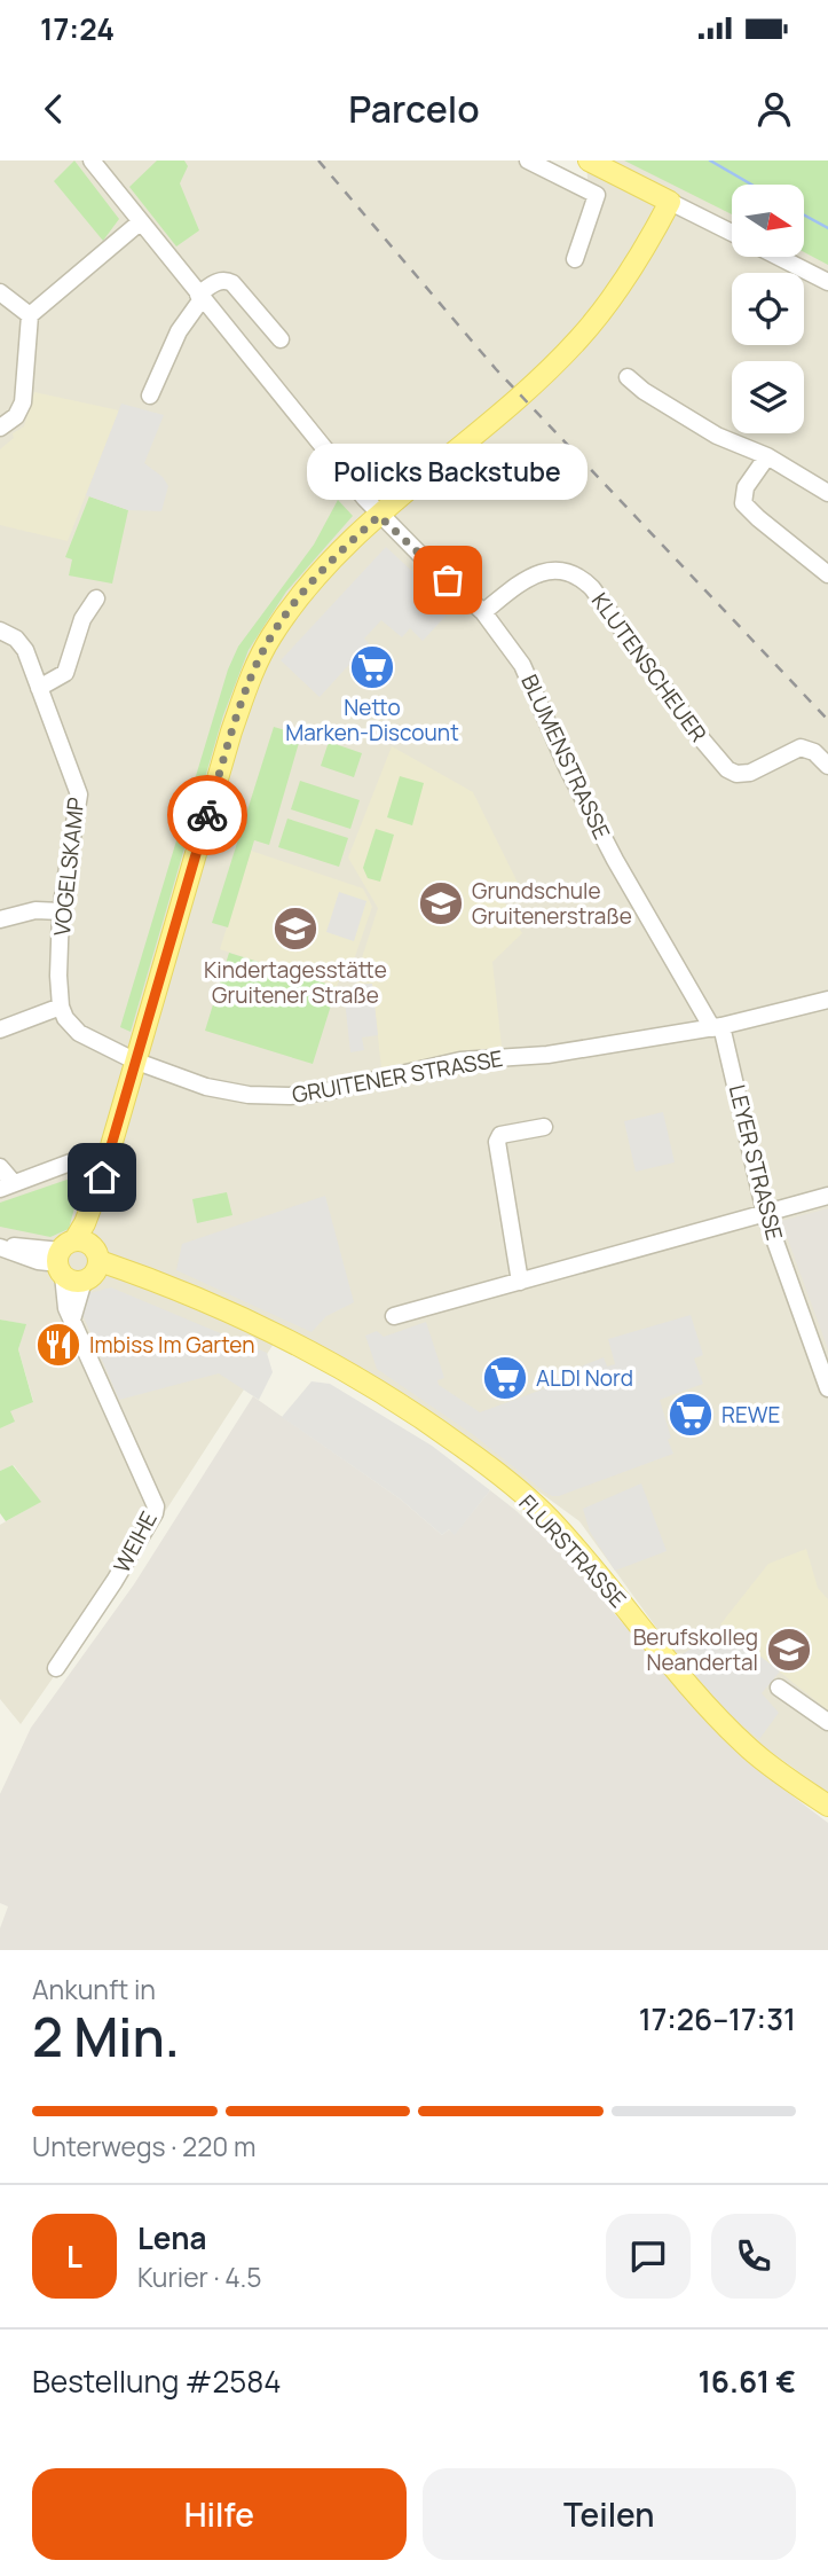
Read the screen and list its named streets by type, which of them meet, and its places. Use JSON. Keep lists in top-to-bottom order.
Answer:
{
  "streets": {
    "main road": ["FLURSTRASSE"],
    "street": [
      "KLUTENSCHEUER",
      "BLUMENSTRASSE",
      "VOGELSKAMP",
      "GRUITENER STRASSE",
      "LEYER STRASSE",
      "WEIHE"
    ]
  },
  "crossings": [
    ["KLUTENSCHEUER", "BLUMENSTRASSE"],
    ["BLUMENSTRASSE", "GRUITENER STRASSE"],
    ["BLUMENSTRASSE", "LEYER STRASSE"],
    ["GRUITENER STRASSE", "LEYER STRASSE"],
    ["WEIHE", "FLURSTRASSE"]
  ],
  "places": {
    "other": ["Policks Backstube"],
    "supermarket": ["Netto Marken-Discount", "ALDI Nord", "REWE"],
    "school or university": ["Grundschule Gruitenerstraße", "Kindertagesstätte Gruitener Straße", "Berufskolleg Neandertal"],
    "restaurant": ["Imbiss Im Garten"]
  },
  "north": "right",
  "page": {
    "status": "17:24",
    "header": "Parcelo",
    "bubble": "Policks Backstube",
    "heading": ["2 Min.", "Ankunft in", "17:26–17:31"],
    "panel": [
      "Lena",
      "Kurier · 4.5",
      "Bestellung #2584",
      "16.61 €"
    ],
    "bar": "Unterwegs · 220 m",
    "round": "L",
    "buttons": ["Hilfe", "Teilen"]
  }
}
